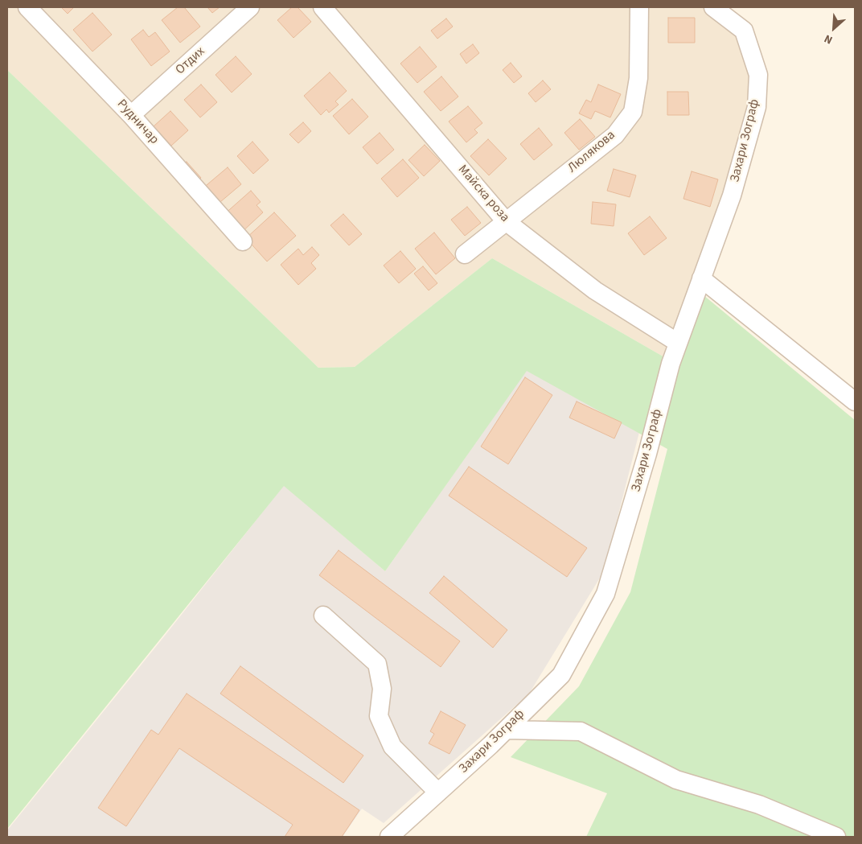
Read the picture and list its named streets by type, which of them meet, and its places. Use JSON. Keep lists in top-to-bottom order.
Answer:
{
  "streets": {
    "street": [
      "Отдих",
      "Рудничар",
      "Захари Зограф",
      "Люлякова",
      "Майска роза"
    ]
  },
  "crossings": [
    ["Отдих", "Рудничар"],
    ["Захари Зограф", "Майска роза"],
    ["Люлякова", "Майска роза"]
  ],
  "north": "bottom left"
}
